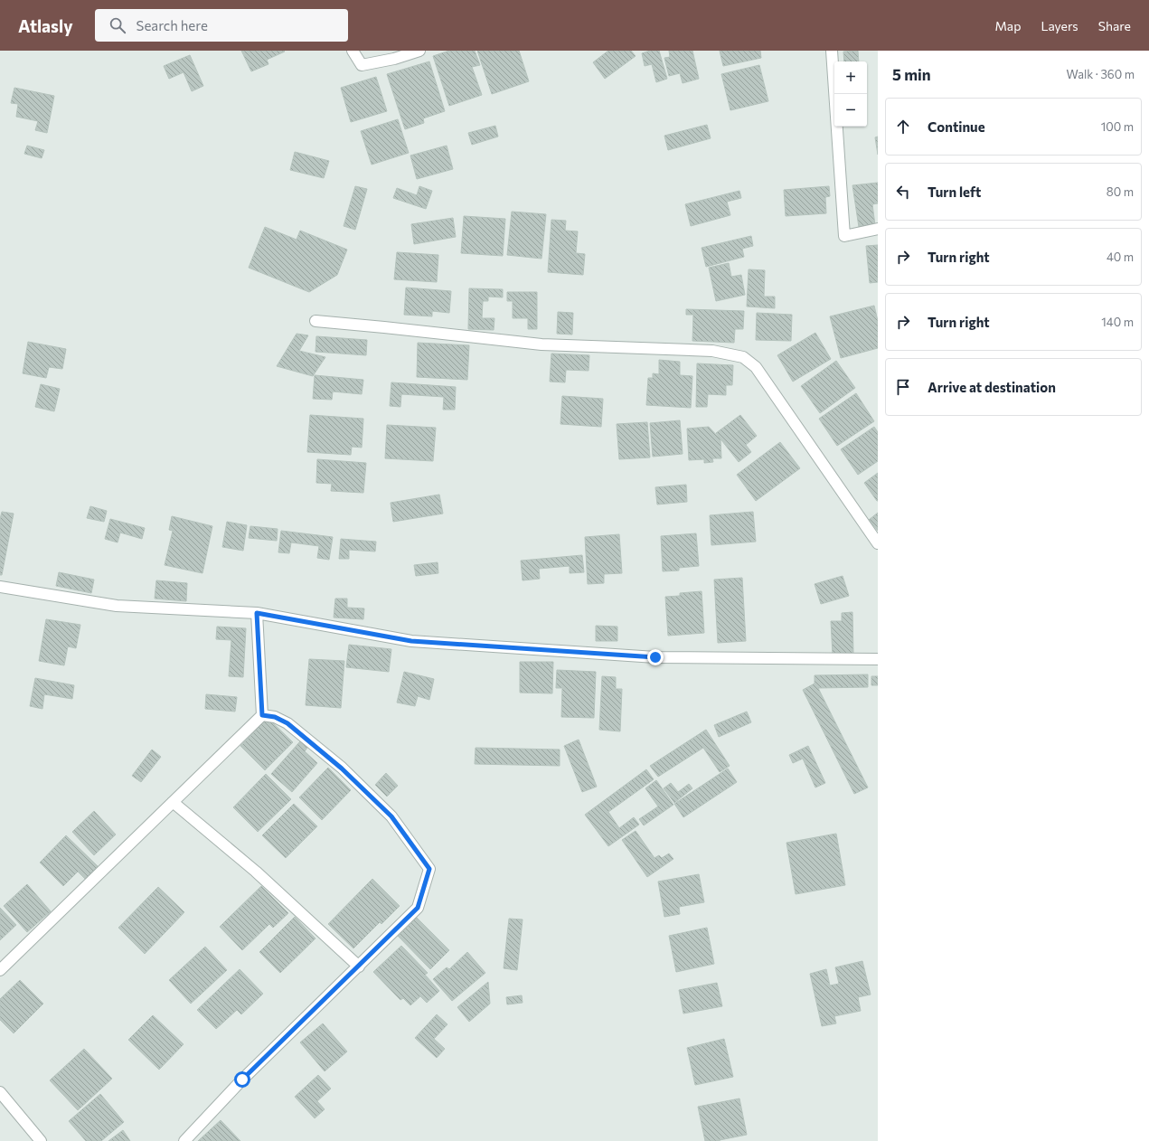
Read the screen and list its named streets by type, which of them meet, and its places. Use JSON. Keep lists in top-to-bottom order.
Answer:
{
  "page": {
    "header": "Atlasly",
    "search": "Search here",
    "nav": ["Map", "Layers", "Share"],
    "heading": ["5 min", "Walk · 360 m"],
    "map_buttons": ["+", "−"],
    "list": [
      ["Continue", "100 m"],
      ["Turn left", "80 m"],
      ["Turn right", "40 m"],
      ["Turn right", "140 m"],
      "Arrive at destination"
    ]
  }
}
